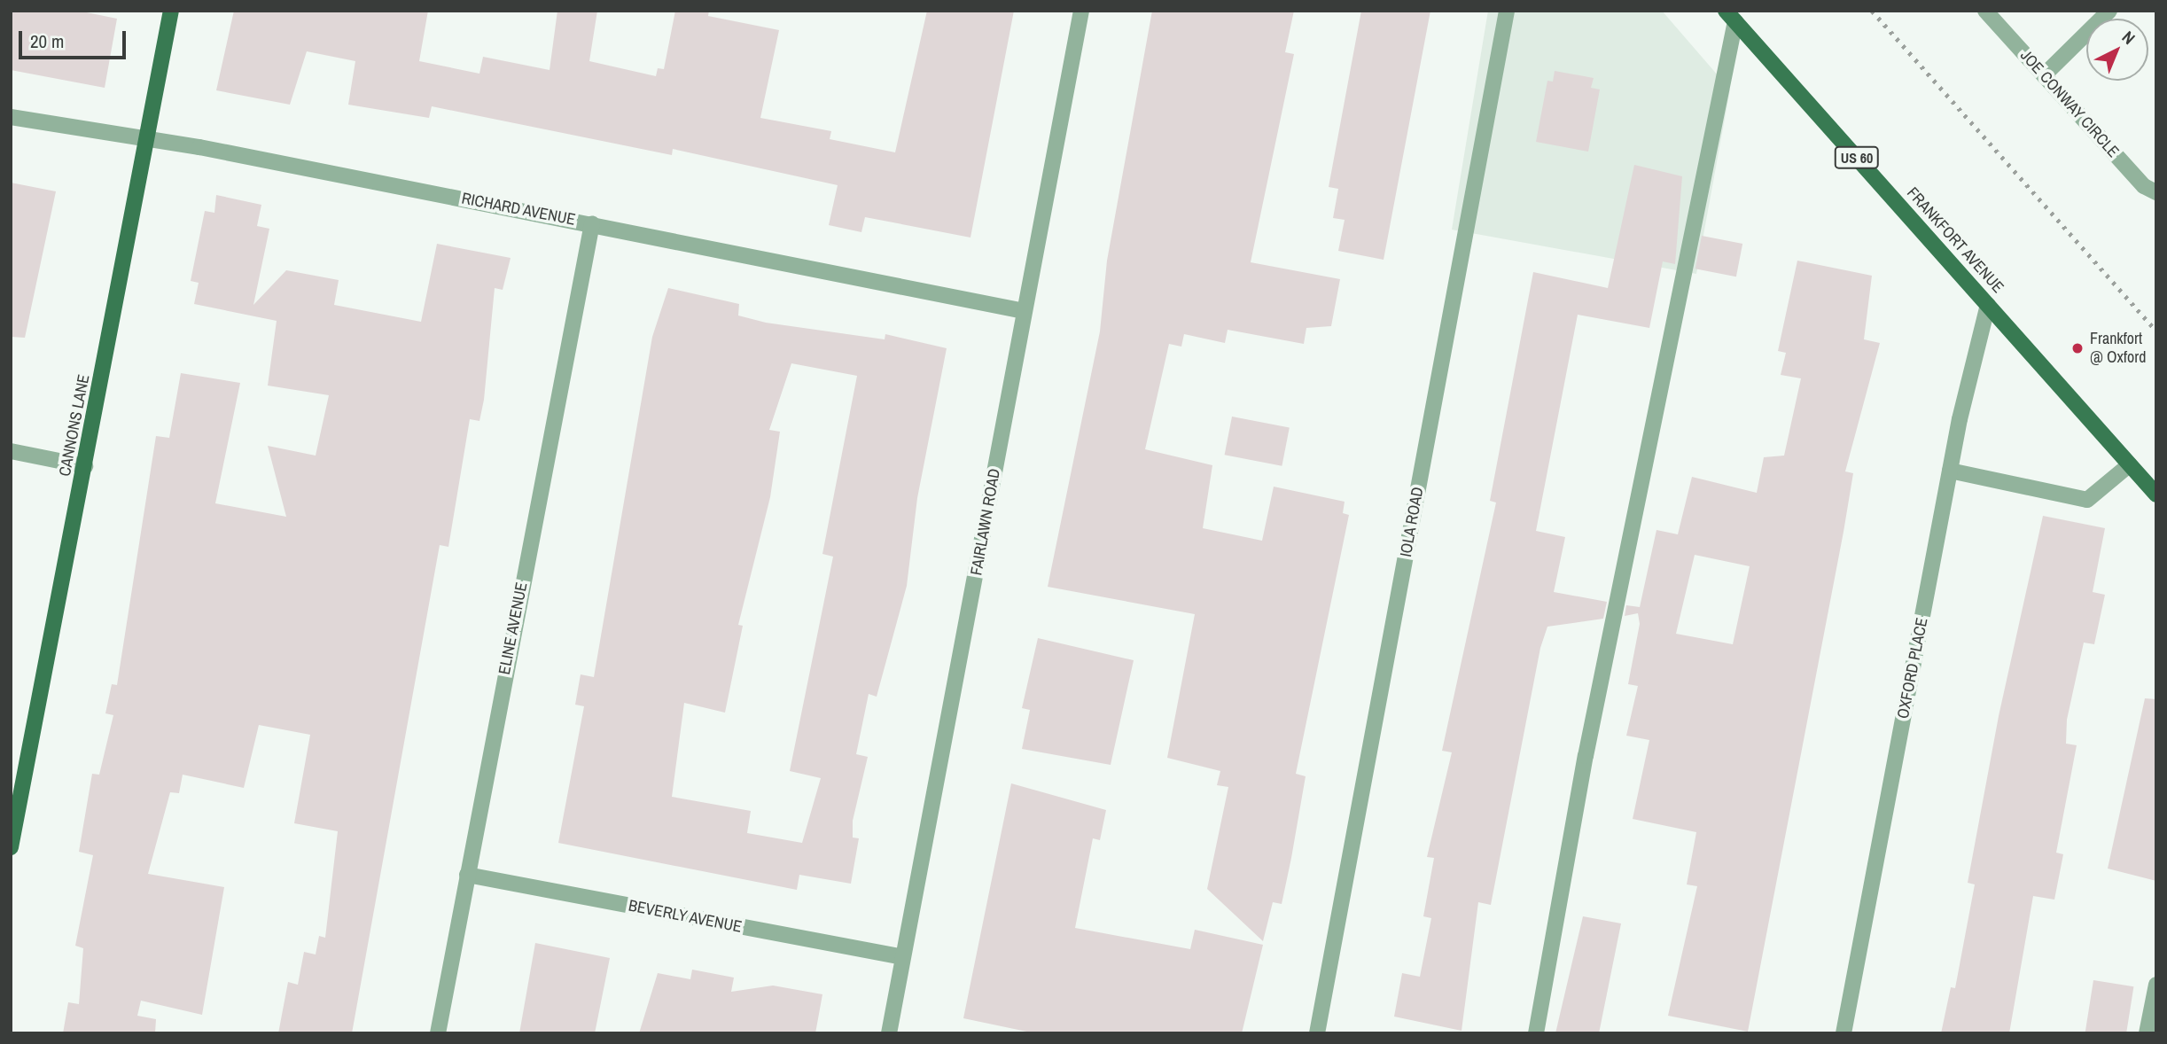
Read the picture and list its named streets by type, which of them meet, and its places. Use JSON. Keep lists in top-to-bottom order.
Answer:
{
  "streets": {
    "main road": ["US 60", "FRANKFORT AVENUE", "CANNONS LANE"],
    "street": [
      "JOE CONWAY CIRCLE",
      "RICHARD AVENUE",
      "FAIRLAWN ROAD",
      "IOLA ROAD",
      "ELINE AVENUE",
      "OXFORD PLACE",
      "BEVERLY AVENUE"
    ]
  },
  "crossings": [
    ["RICHARD AVENUE", "CANNONS LANE"],
    ["RICHARD AVENUE", "FAIRLAWN ROAD"],
    ["RICHARD AVENUE", "ELINE AVENUE"],
    ["FRANKFORT AVENUE", "OXFORD PLACE"],
    ["FAIRLAWN ROAD", "BEVERLY AVENUE"],
    ["ELINE AVENUE", "BEVERLY AVENUE"]
  ],
  "places": ["Frankfort @ Oxford"],
  "scale_bar": "20 m",
  "north": "top right"
}
